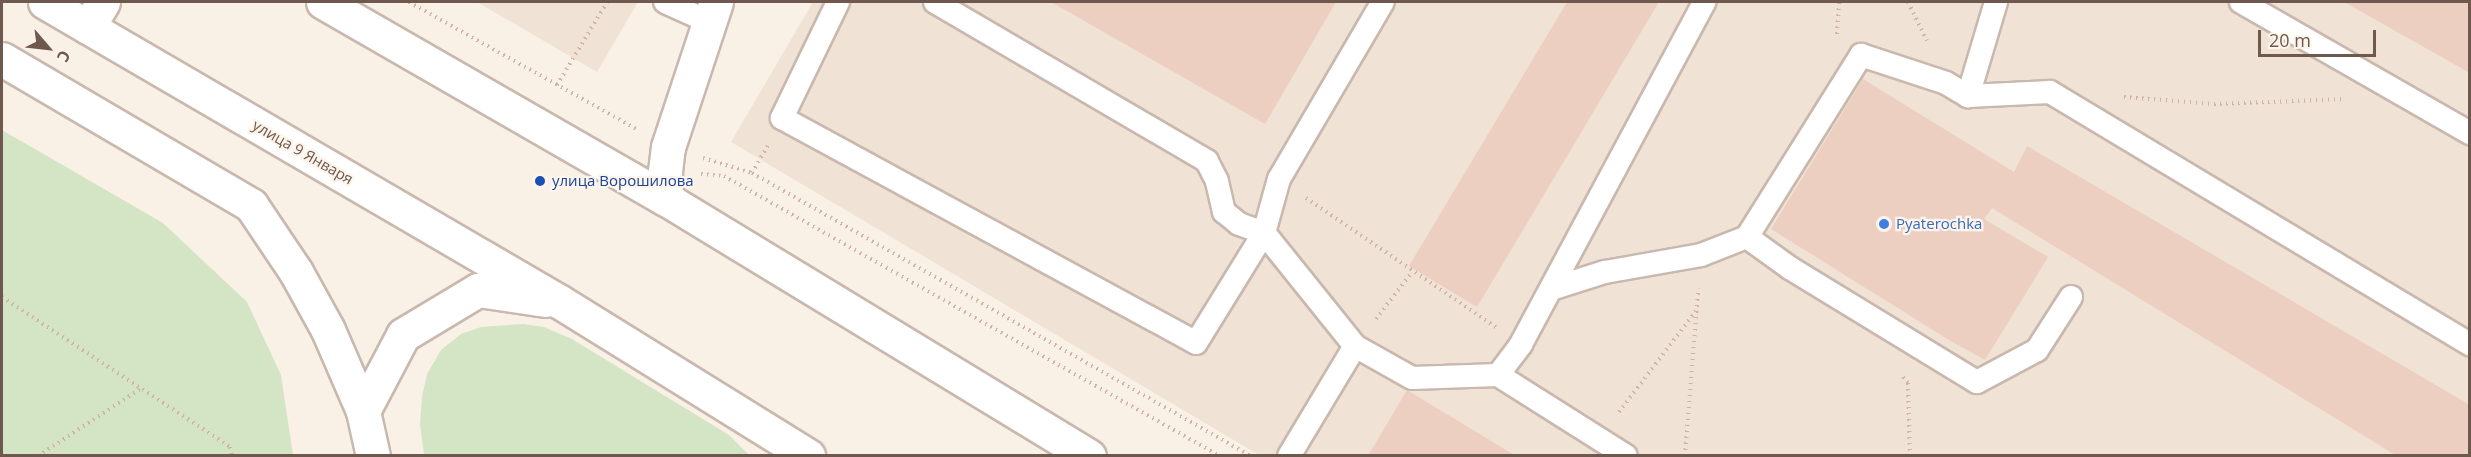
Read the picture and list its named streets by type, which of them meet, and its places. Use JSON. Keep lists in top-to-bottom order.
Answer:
{
  "streets": {
    "main road": ["улица 9 Января"]
  },
  "places": ["улица Ворошилова", "Pyaterochka"],
  "scale_bar": "20 m",
  "north": "bottom right"
}
